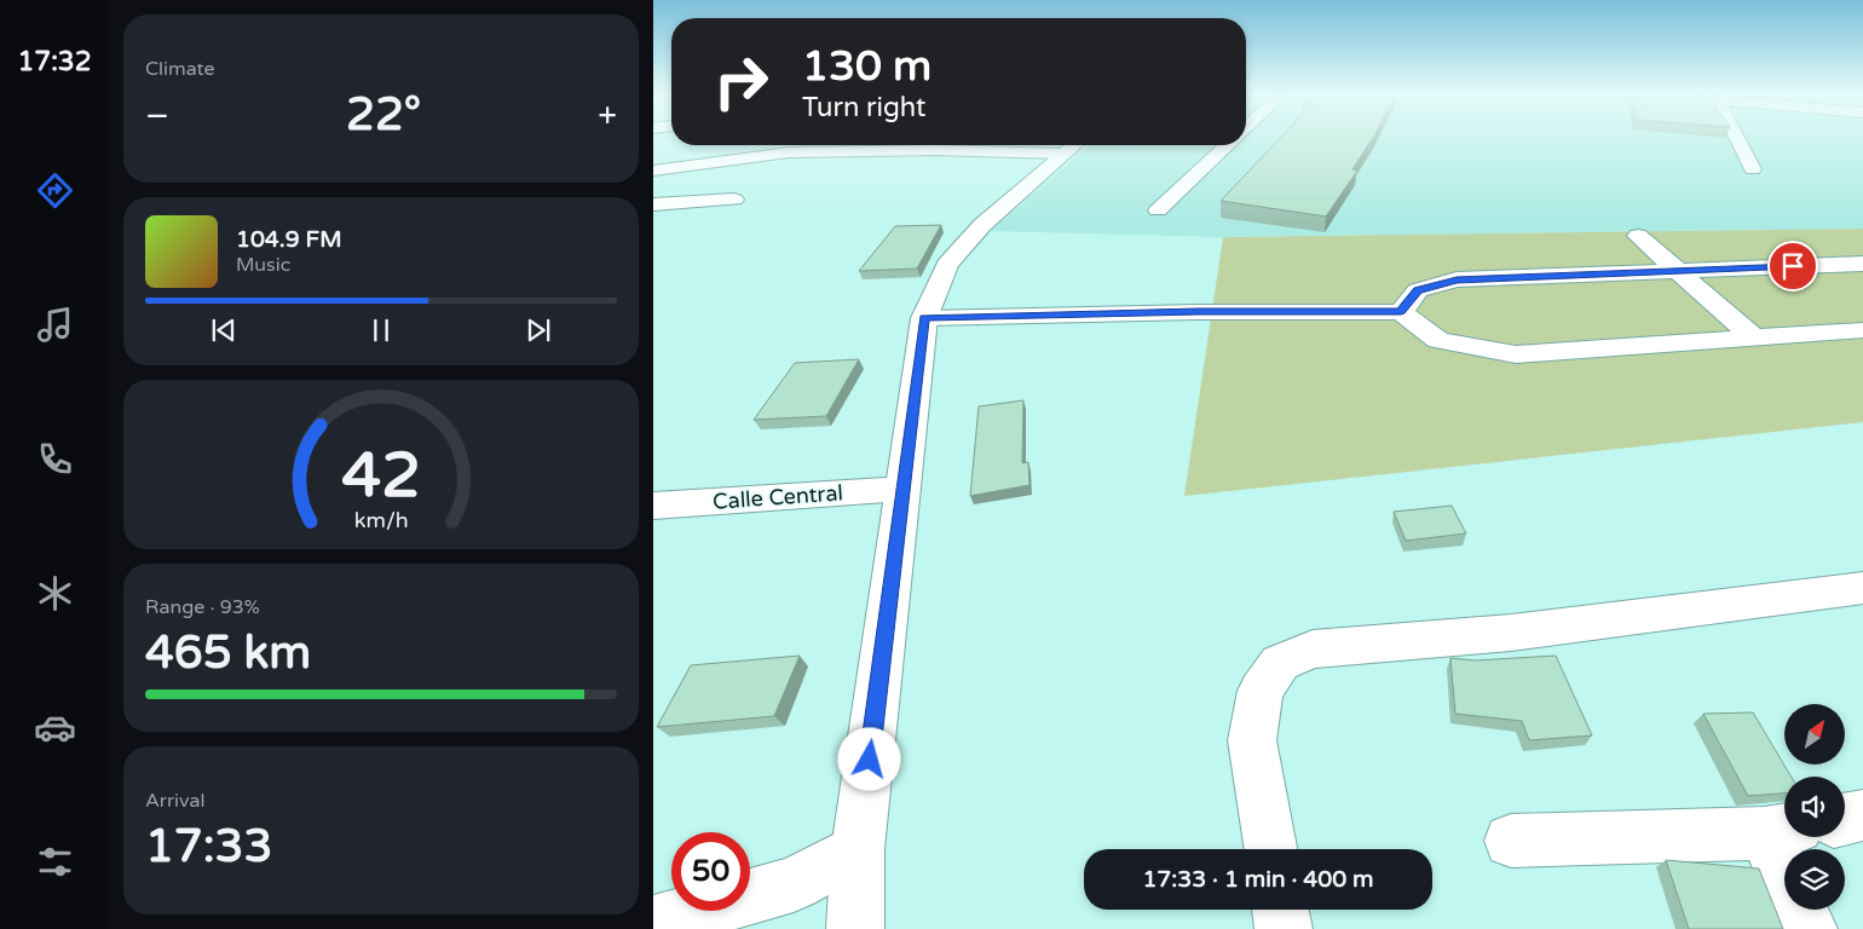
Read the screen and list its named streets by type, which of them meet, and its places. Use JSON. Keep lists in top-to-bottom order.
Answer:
{
  "streets": {
    "street": ["Calle Central"]
  },
  "north": "top right",
  "page": {
    "tabs": "17:32",
    "tile": [
      "Climate",
      ["Range · 93%", "465 km"],
      ["Arrival", "17:33"]
    ],
    "turn": ["130 m", "Turn right"],
    "heat": ["−", "22°", "+"],
    "song": ["104.9 FM", "Music"],
    "limit": "50",
    "trip": "17:33 · 1 min · 400 m",
    "gauge": ["42", "km/h"]
  }
}
